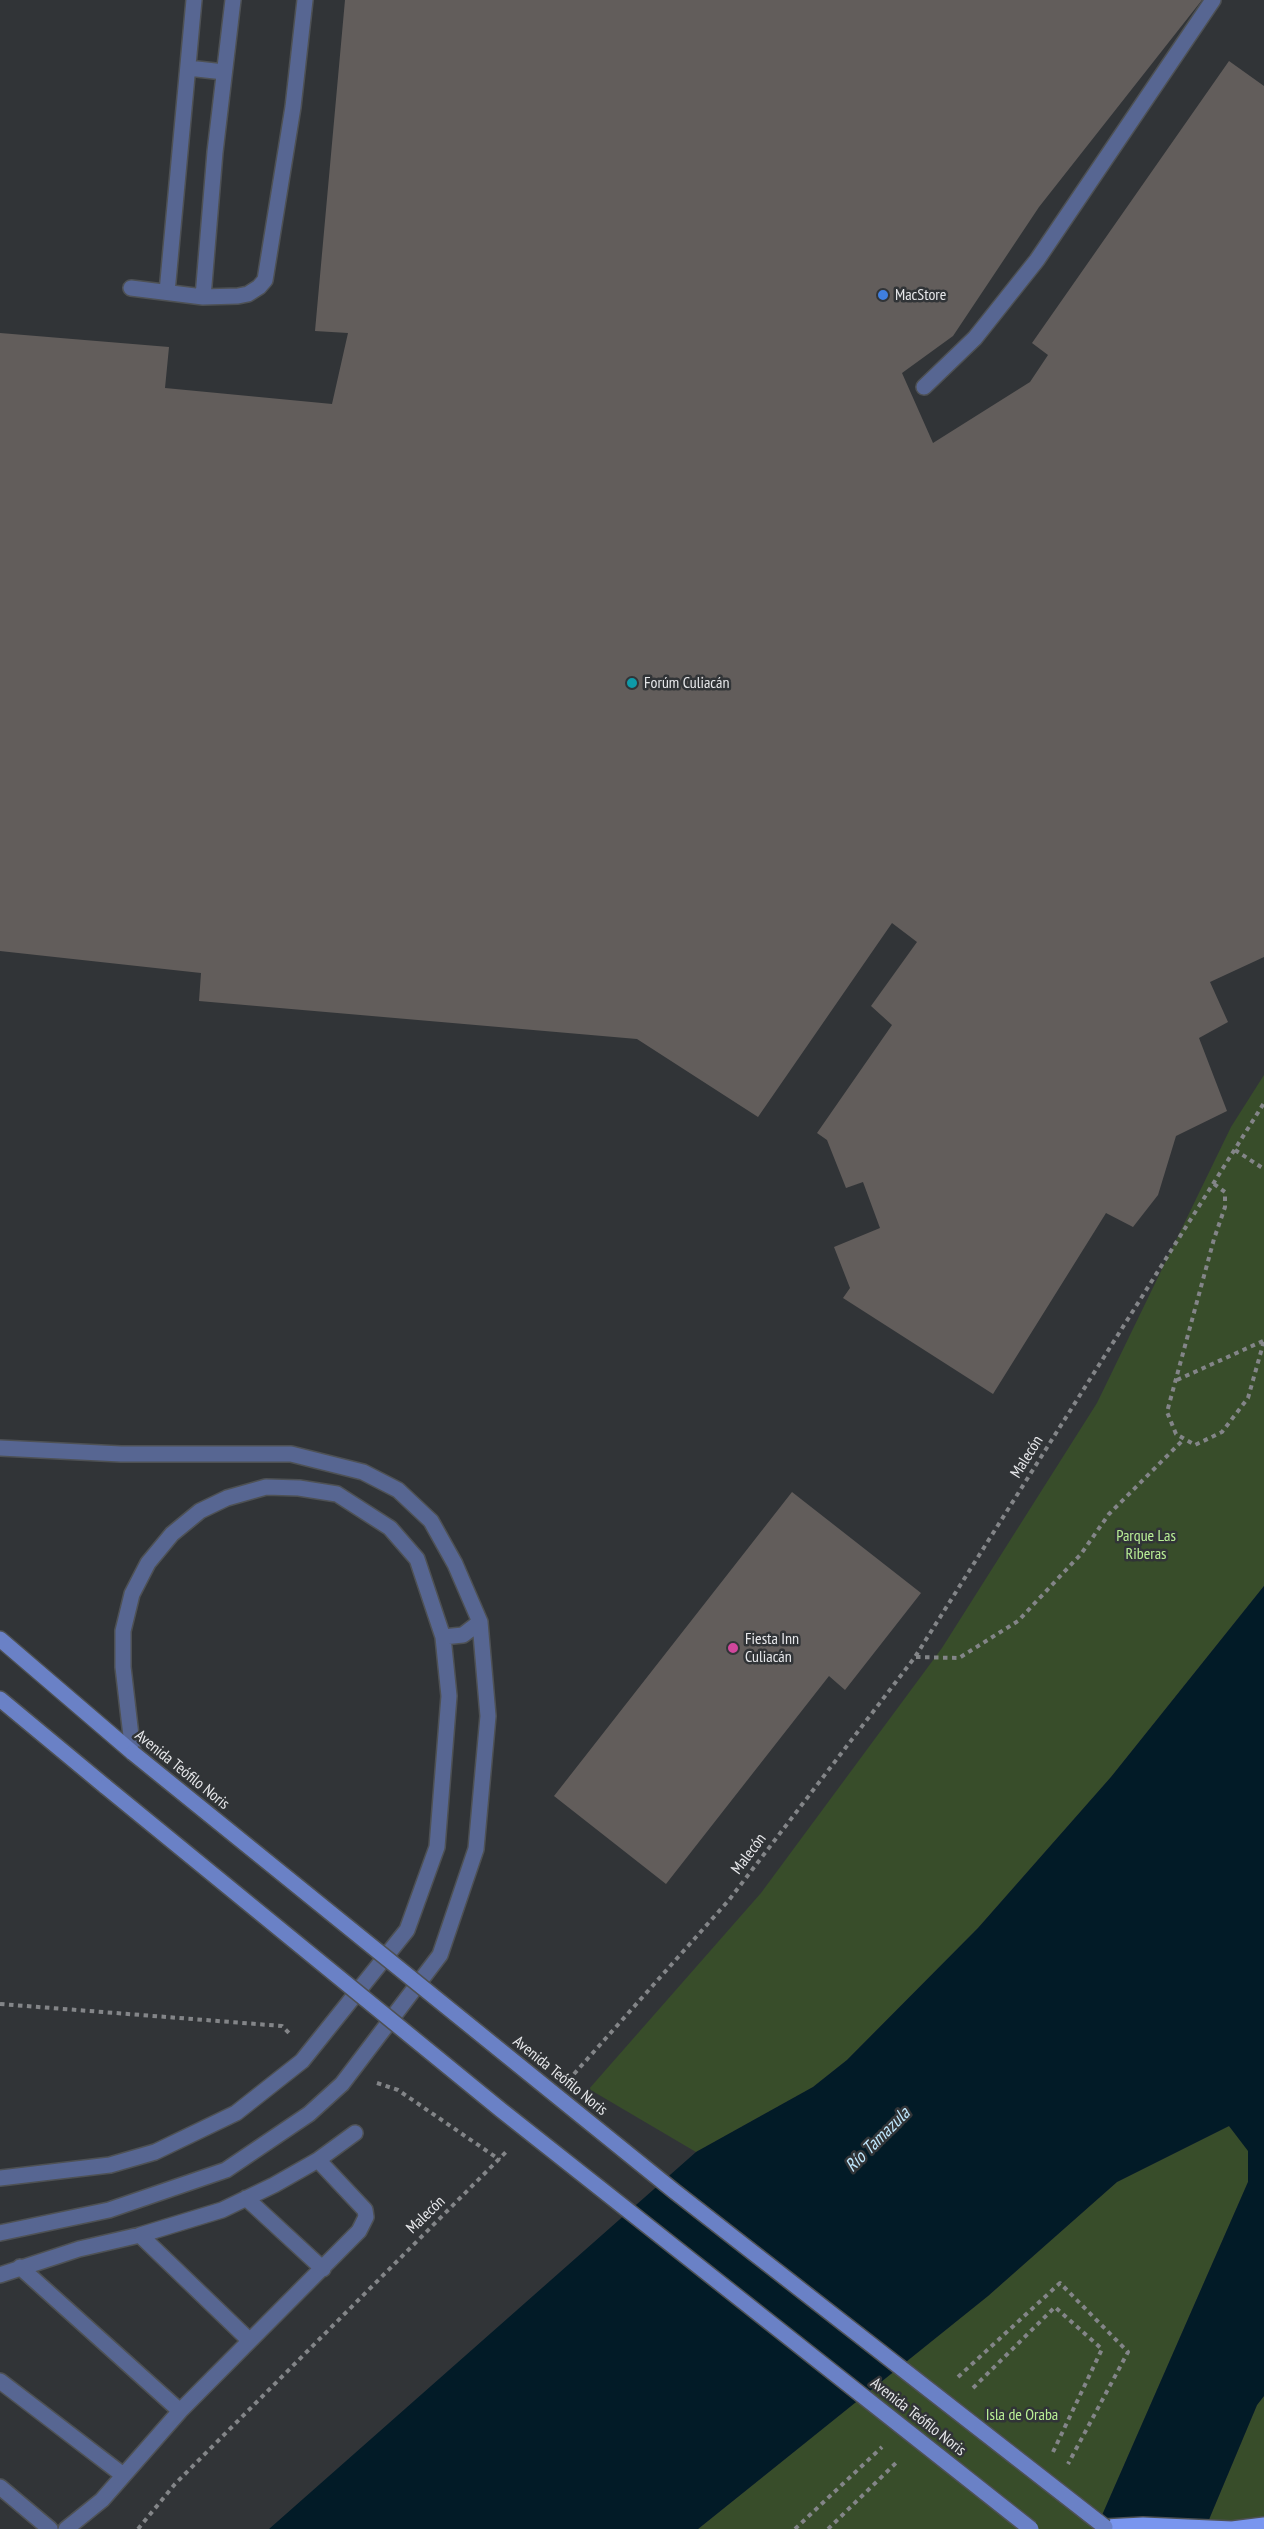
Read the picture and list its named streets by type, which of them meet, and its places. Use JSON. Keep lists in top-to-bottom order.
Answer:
{
  "streets": {
    "main road": ["Avenida Teófilo Noris"],
    "path": ["Malecón"]
  },
  "water": ["Río Tamazula"],
  "parks": ["Parque Las Riberas", "Isla de Oraba"],
  "places": ["MacStore", "Forúm Culiacán", "Fiesta Inn Culiacán"]
}
